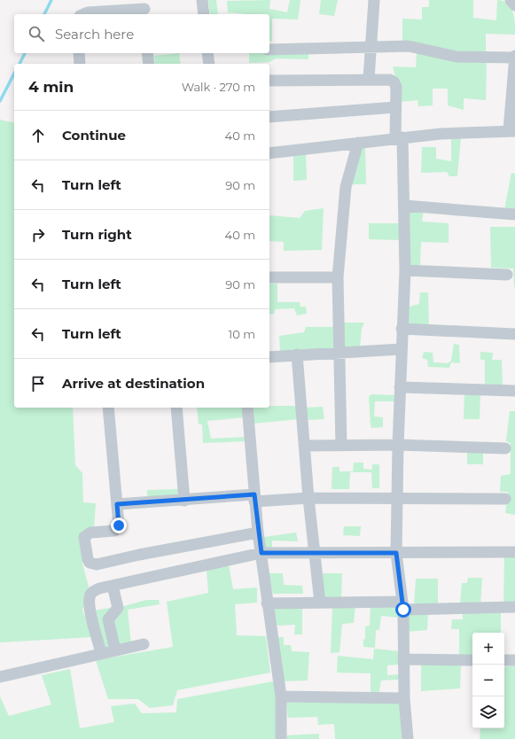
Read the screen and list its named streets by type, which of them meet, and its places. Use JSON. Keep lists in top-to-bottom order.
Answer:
{
  "page": {
    "search": "Search here",
    "heading": ["4 min", "Walk · 270 m"],
    "list": [
      ["Continue", "40 m"],
      ["Turn left", "90 m"],
      ["Turn right", "40 m"],
      ["Turn left", "90 m"],
      ["Turn left", "10 m"],
      "Arrive at destination"
    ],
    "map_buttons": ["+", "−"]
  }
}
